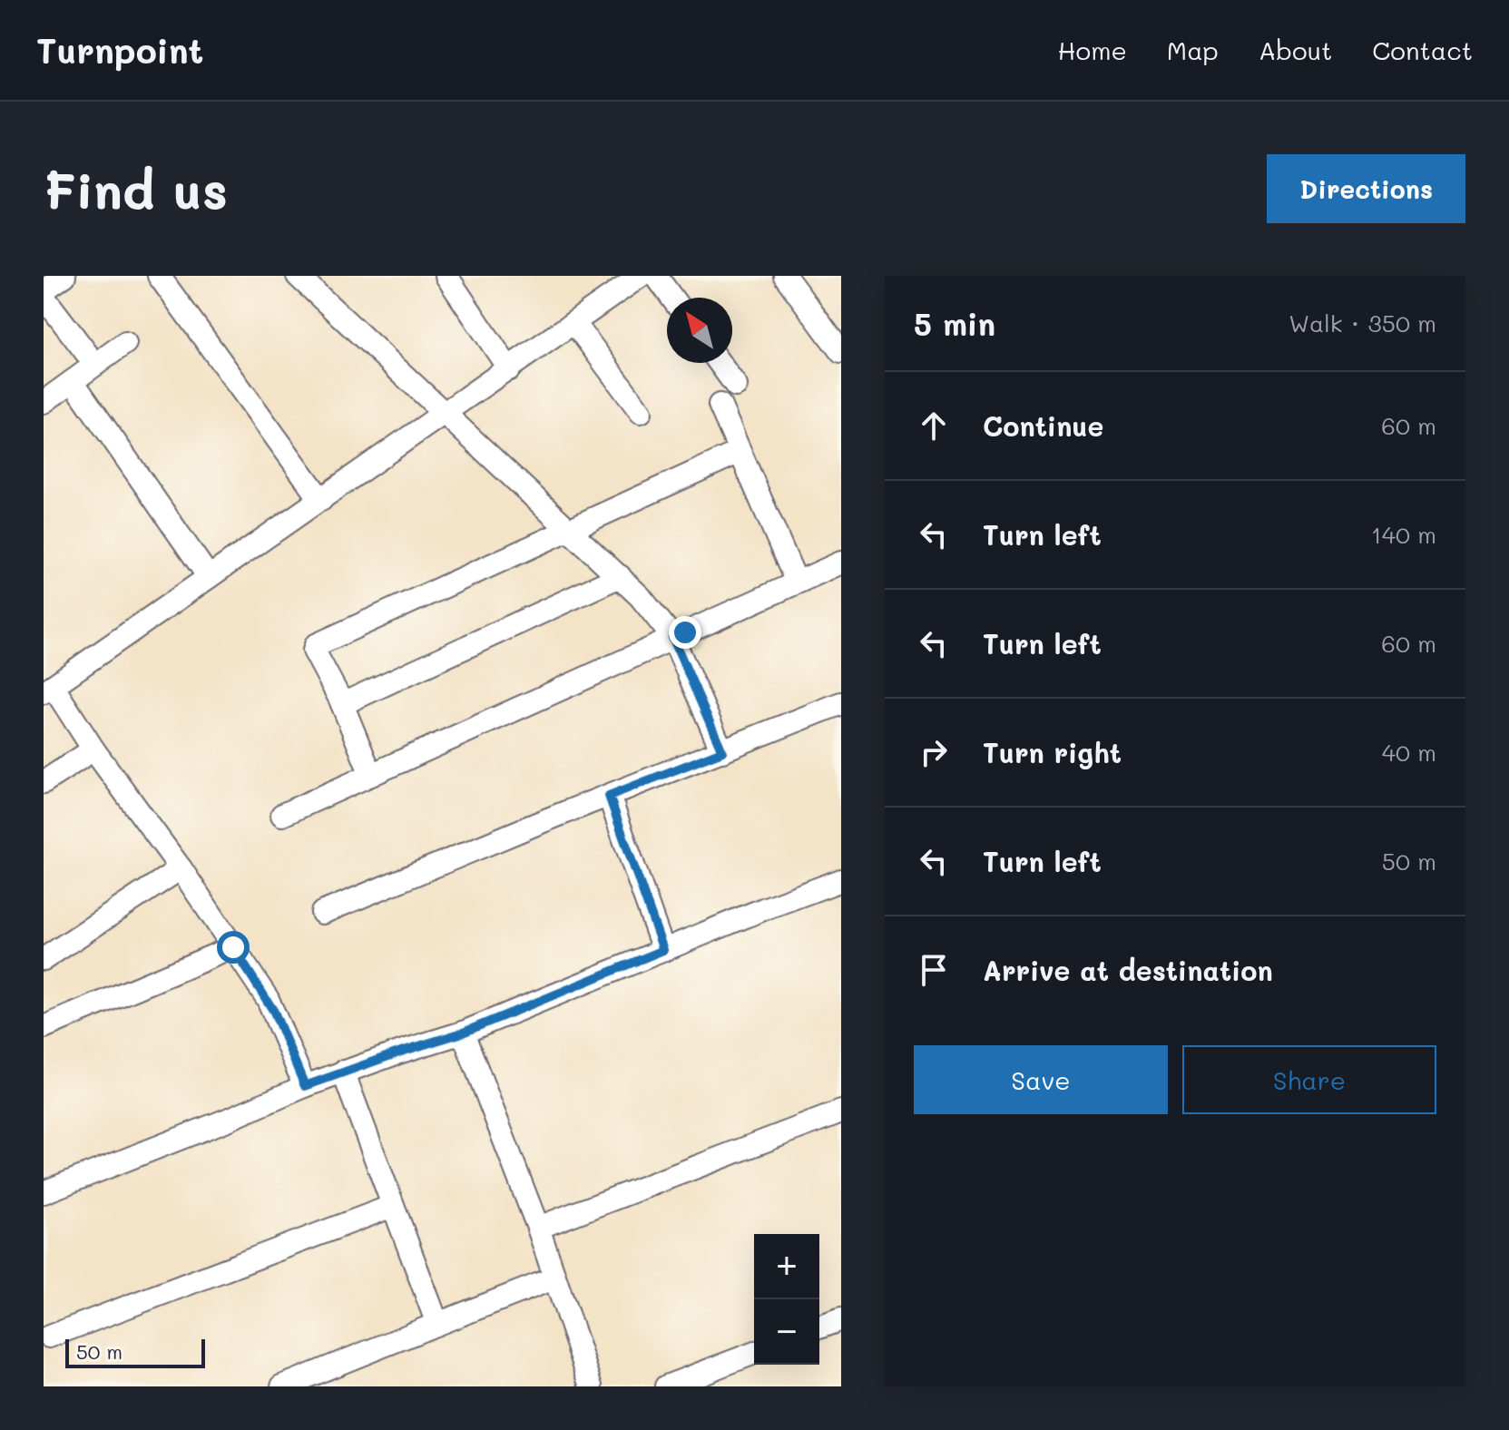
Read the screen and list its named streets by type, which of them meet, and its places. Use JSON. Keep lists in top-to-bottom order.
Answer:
{
  "scale_bar": "50 m",
  "north": "top left",
  "page": {
    "header": "Turnpoint",
    "nav": [
      "Home",
      "Map",
      "About",
      "Contact"
    ],
    "buttons": [
      "Directions",
      ["Save", "Share"]
    ],
    "title": "Find us",
    "heading": ["5 min", "Walk · 350 m"],
    "list": [
      ["Continue", "60 m"],
      ["Turn left", "140 m"],
      ["Turn left", "60 m"],
      ["Turn right", "40 m"],
      ["Turn left", "50 m"],
      "Arrive at destination"
    ],
    "map_buttons": ["+", "−"],
    "scale": "50 m"
  }
}
